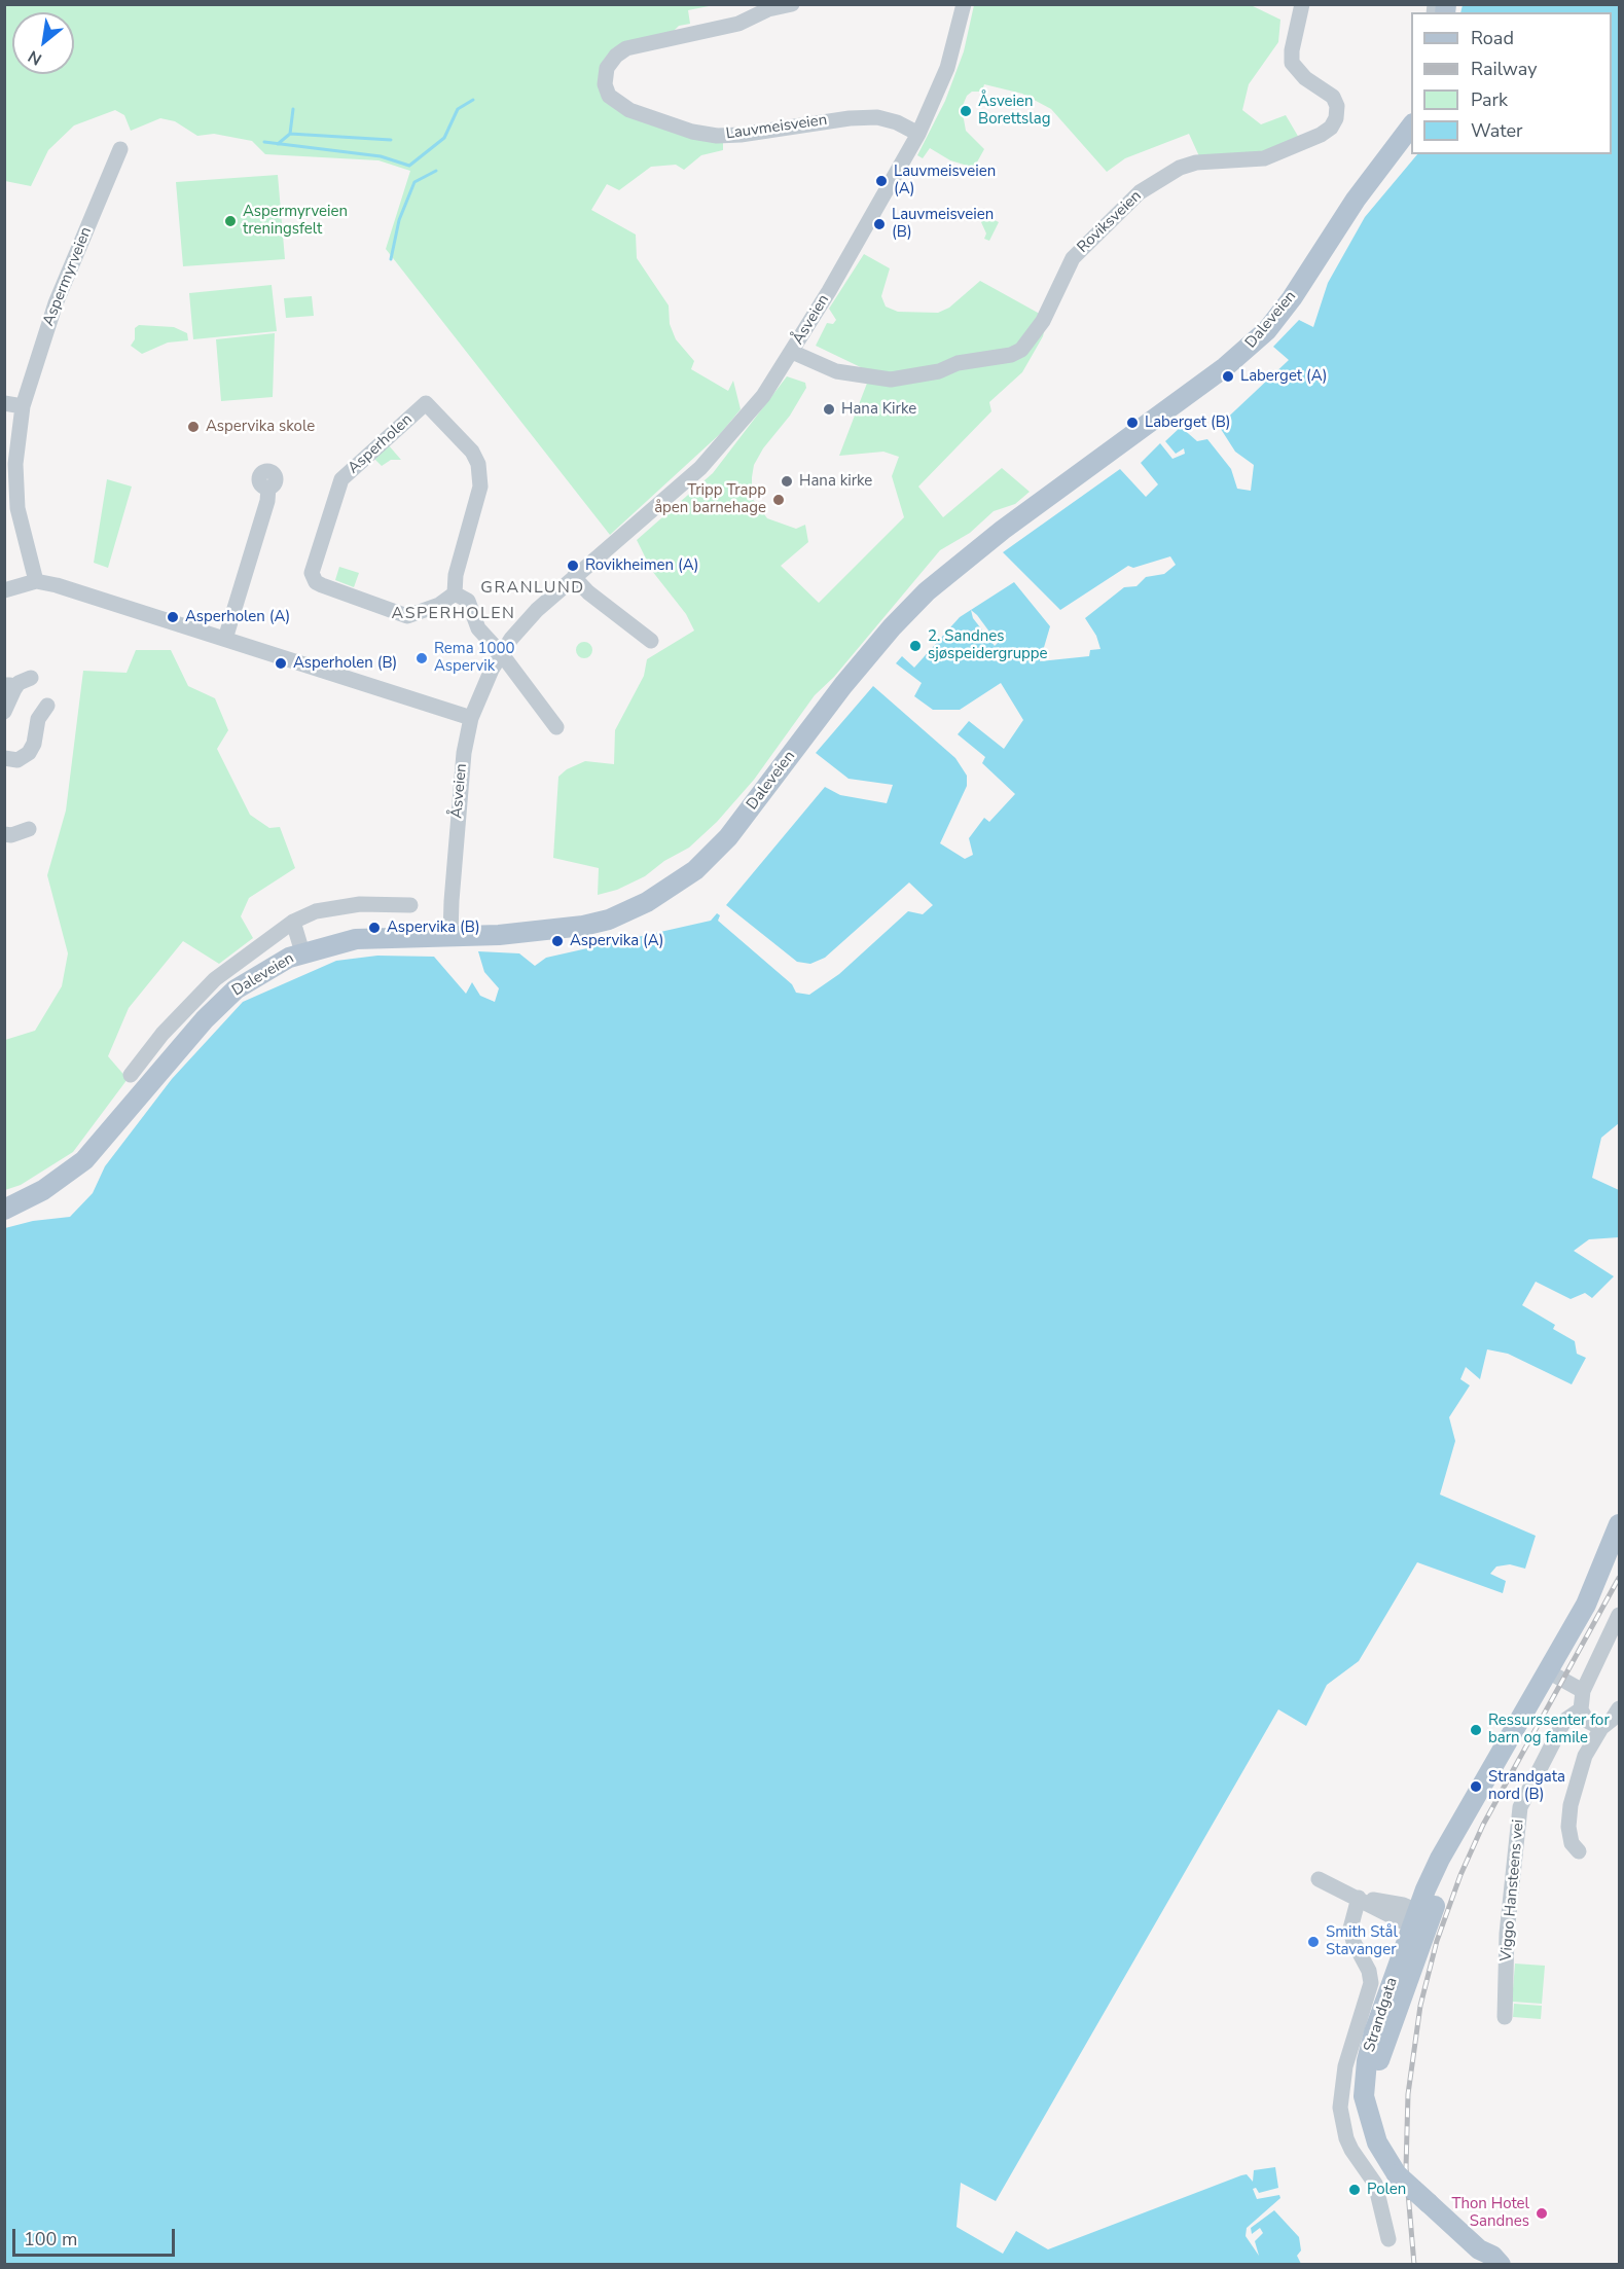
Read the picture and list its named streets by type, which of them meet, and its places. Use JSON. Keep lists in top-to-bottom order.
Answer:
{
  "streets": {
    "main road": ["Daleveien", "Strandgata"],
    "street": [
      "Lauvmeisveien",
      "Roviksveien",
      "Aspermyrveien",
      "Åsveien",
      "Asperholen",
      "Viggo Hansteens vei"
    ]
  },
  "crossings": [
    ["Lauvmeisveien", "Åsveien"],
    ["Roviksveien", "Åsveien"],
    ["Åsveien", "Daleveien"]
  ],
  "districts": ["GRANLUND", "ASPERHOLEN"],
  "places": [
    "Åsveien Borettslag",
    "Lauvmeisveien (A)",
    "Aspermyrveien treningsfelt",
    "Lauvmeisveien (B)",
    "Laberget (A)",
    "Hana Kirke",
    "Laberget (B)",
    "Aspervika skole",
    "Hana kirke",
    "Tripp Trapp åpen barnehage",
    "Rovikheimen (A)",
    "Asperholen (A)",
    "2. Sandnes sjøspeidergruppe",
    "Rema 1000 Aspervik",
    "Asperholen (B)",
    "Aspervika (B)",
    "Aspervika (A)",
    "Ressurssenter for barn og famile",
    "Strandgata nord (B)",
    "Smith Stål Stavanger",
    "Polen",
    "Thon Hotel Sandnes"
  ],
  "legend": [
    "Road",
    "Railway",
    "Park",
    "Water"
  ],
  "scale_bar": "100 m",
  "north": "bottom left"
}
